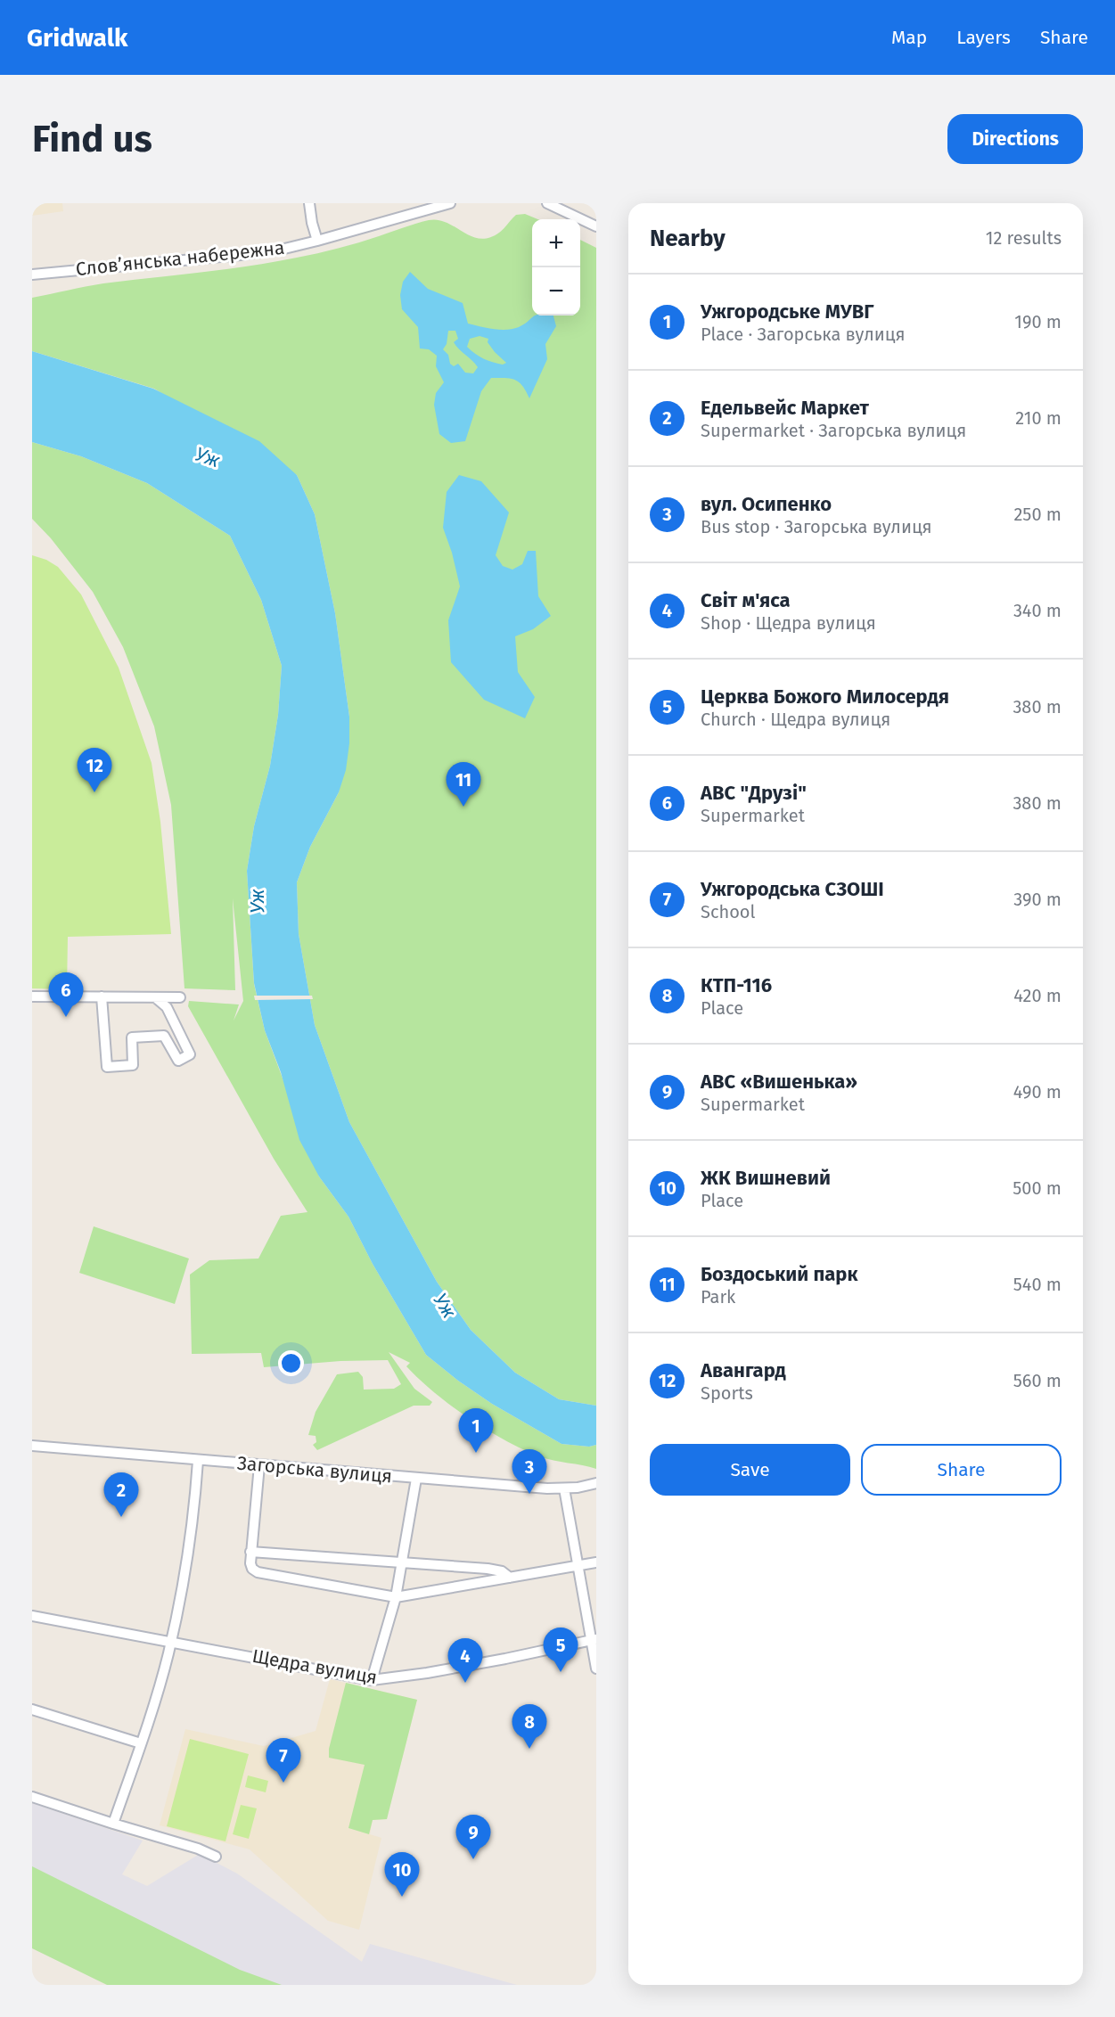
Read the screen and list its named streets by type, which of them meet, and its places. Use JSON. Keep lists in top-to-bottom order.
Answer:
{
  "streets": {
    "street": ["Словʼянська набережна", "Загорська вулиця", "Щедра вулиця"]
  },
  "water": ["Уж"],
  "page": {
    "header": "Gridwalk",
    "nav": ["Map", "Layers", "Share"],
    "buttons": [
      "Directions",
      ["Save", "Share"]
    ],
    "title": "Find us",
    "heading": ["Nearby", "12 results"],
    "map_buttons": ["+", "−"],
    "list": [
      {
        "mark": "1",
        "name": "Ужгородське МУВГ",
        "note": "Place · Загорська вулиця",
        "value": "190 m"
      },
      {
        "mark": "2",
        "name": "Едельвейс Маркет",
        "note": "Supermarket · Загорська вулиця",
        "value": "210 m"
      },
      {
        "mark": "3",
        "name": "вул. Осипенко",
        "note": "Bus stop · Загорська вулиця",
        "value": "250 m"
      },
      {
        "mark": "4",
        "name": "Світ м'яса",
        "note": "Shop · Щедра вулиця",
        "value": "340 m"
      },
      {
        "mark": "5",
        "name": "Церква Божого Милосердя",
        "note": "Church · Щедра вулиця",
        "value": "380 m"
      },
      {
        "mark": "6",
        "name": "ABC \"Друзі\"",
        "note": "Supermarket",
        "value": "380 m"
      },
      {
        "mark": "7",
        "name": "Ужгородська СЗОШІ",
        "note": "School",
        "value": "390 m"
      },
      {
        "mark": "8",
        "name": "КТП-116",
        "note": "Place",
        "value": "420 m"
      },
      {
        "mark": "9",
        "name": "ABC «Вишенька»",
        "note": "Supermarket",
        "value": "490 m"
      },
      {
        "mark": "10",
        "name": "ЖК Вишневий",
        "note": "Place",
        "value": "500 m"
      },
      {
        "mark": "11",
        "name": "Боздоський парк",
        "note": "Park",
        "value": "540 m"
      },
      {
        "mark": "12",
        "name": "Авангард",
        "note": "Sports",
        "value": "560 m"
      }
    ],
    "pins": [
      "12",
      "11",
      "6",
      "1",
      "3",
      "2",
      "5",
      "4",
      "8",
      "7",
      "9",
      "10"
    ]
  }
}
